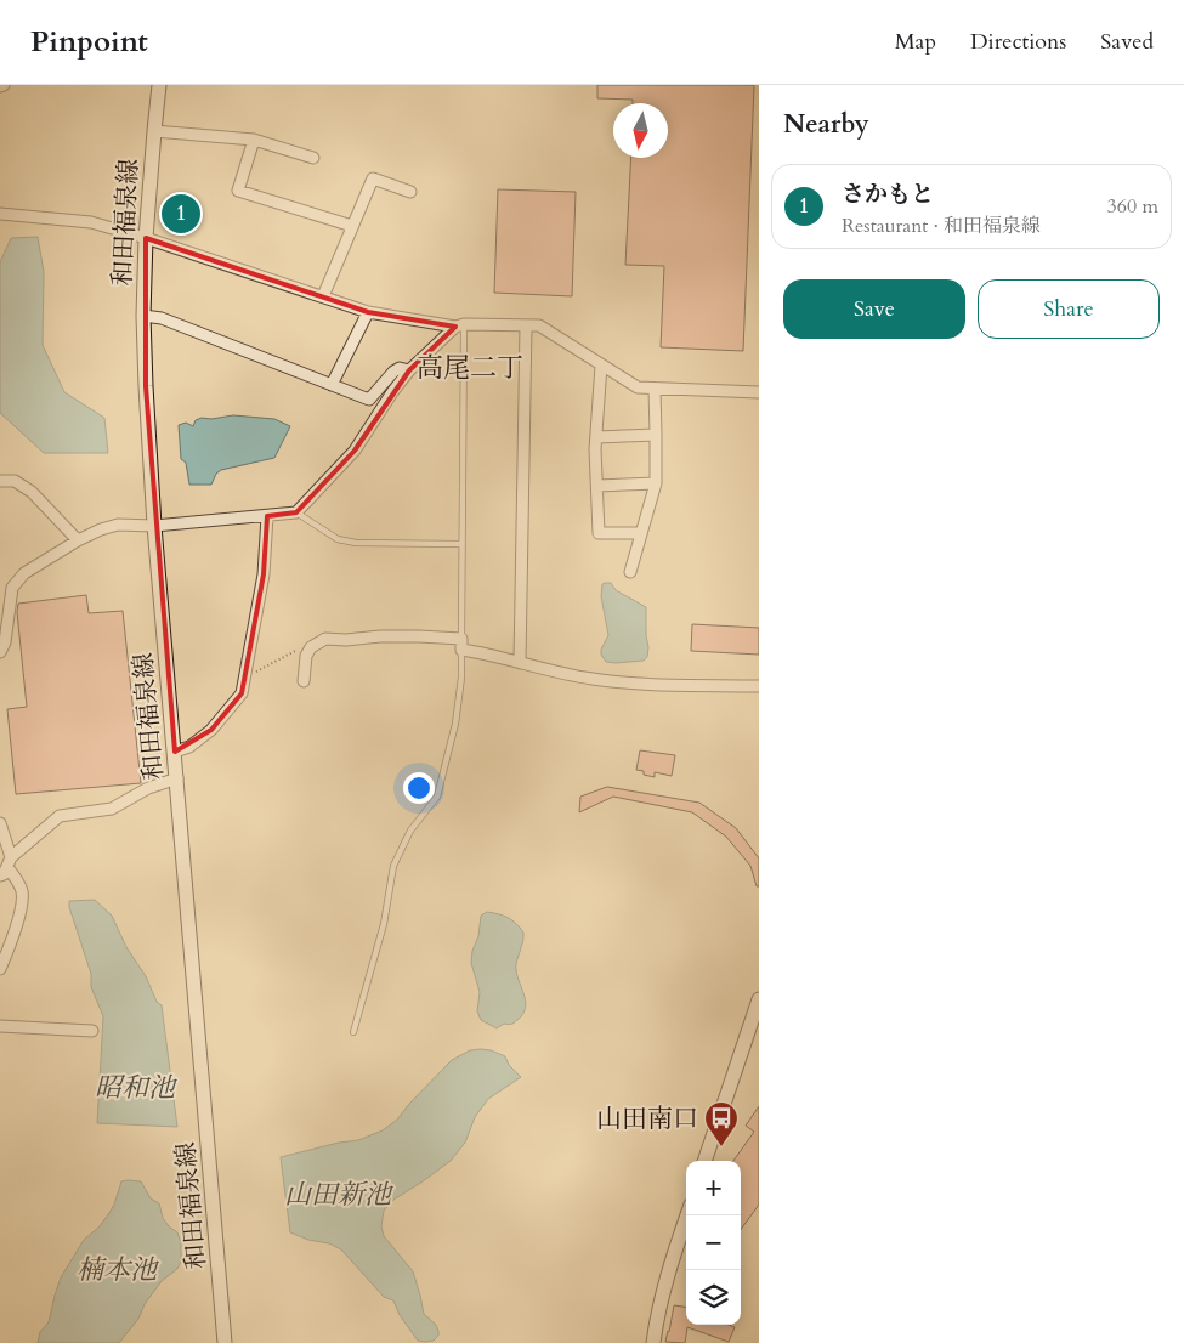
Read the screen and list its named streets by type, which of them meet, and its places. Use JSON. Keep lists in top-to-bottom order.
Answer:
{
  "streets": {
    "main road": ["和田福泉線"]
  },
  "districts": ["高尾二丁"],
  "water": ["昭和池", "山田新池", "楠本池"],
  "places": {
    "bus stop": ["山田南口"]
  },
  "north": "bottom",
  "page": {
    "header": "Pinpoint",
    "nav": ["Map", "Directions", "Saved"],
    "heading": "Nearby",
    "list": [
      {
        "mark": "1",
        "name": "さかもと",
        "note": "Restaurant · 和田福泉線",
        "value": "360 m"
      }
    ],
    "pins": "1",
    "buttons": ["Save", "Share"],
    "map_buttons": ["+", "−"]
  }
}
